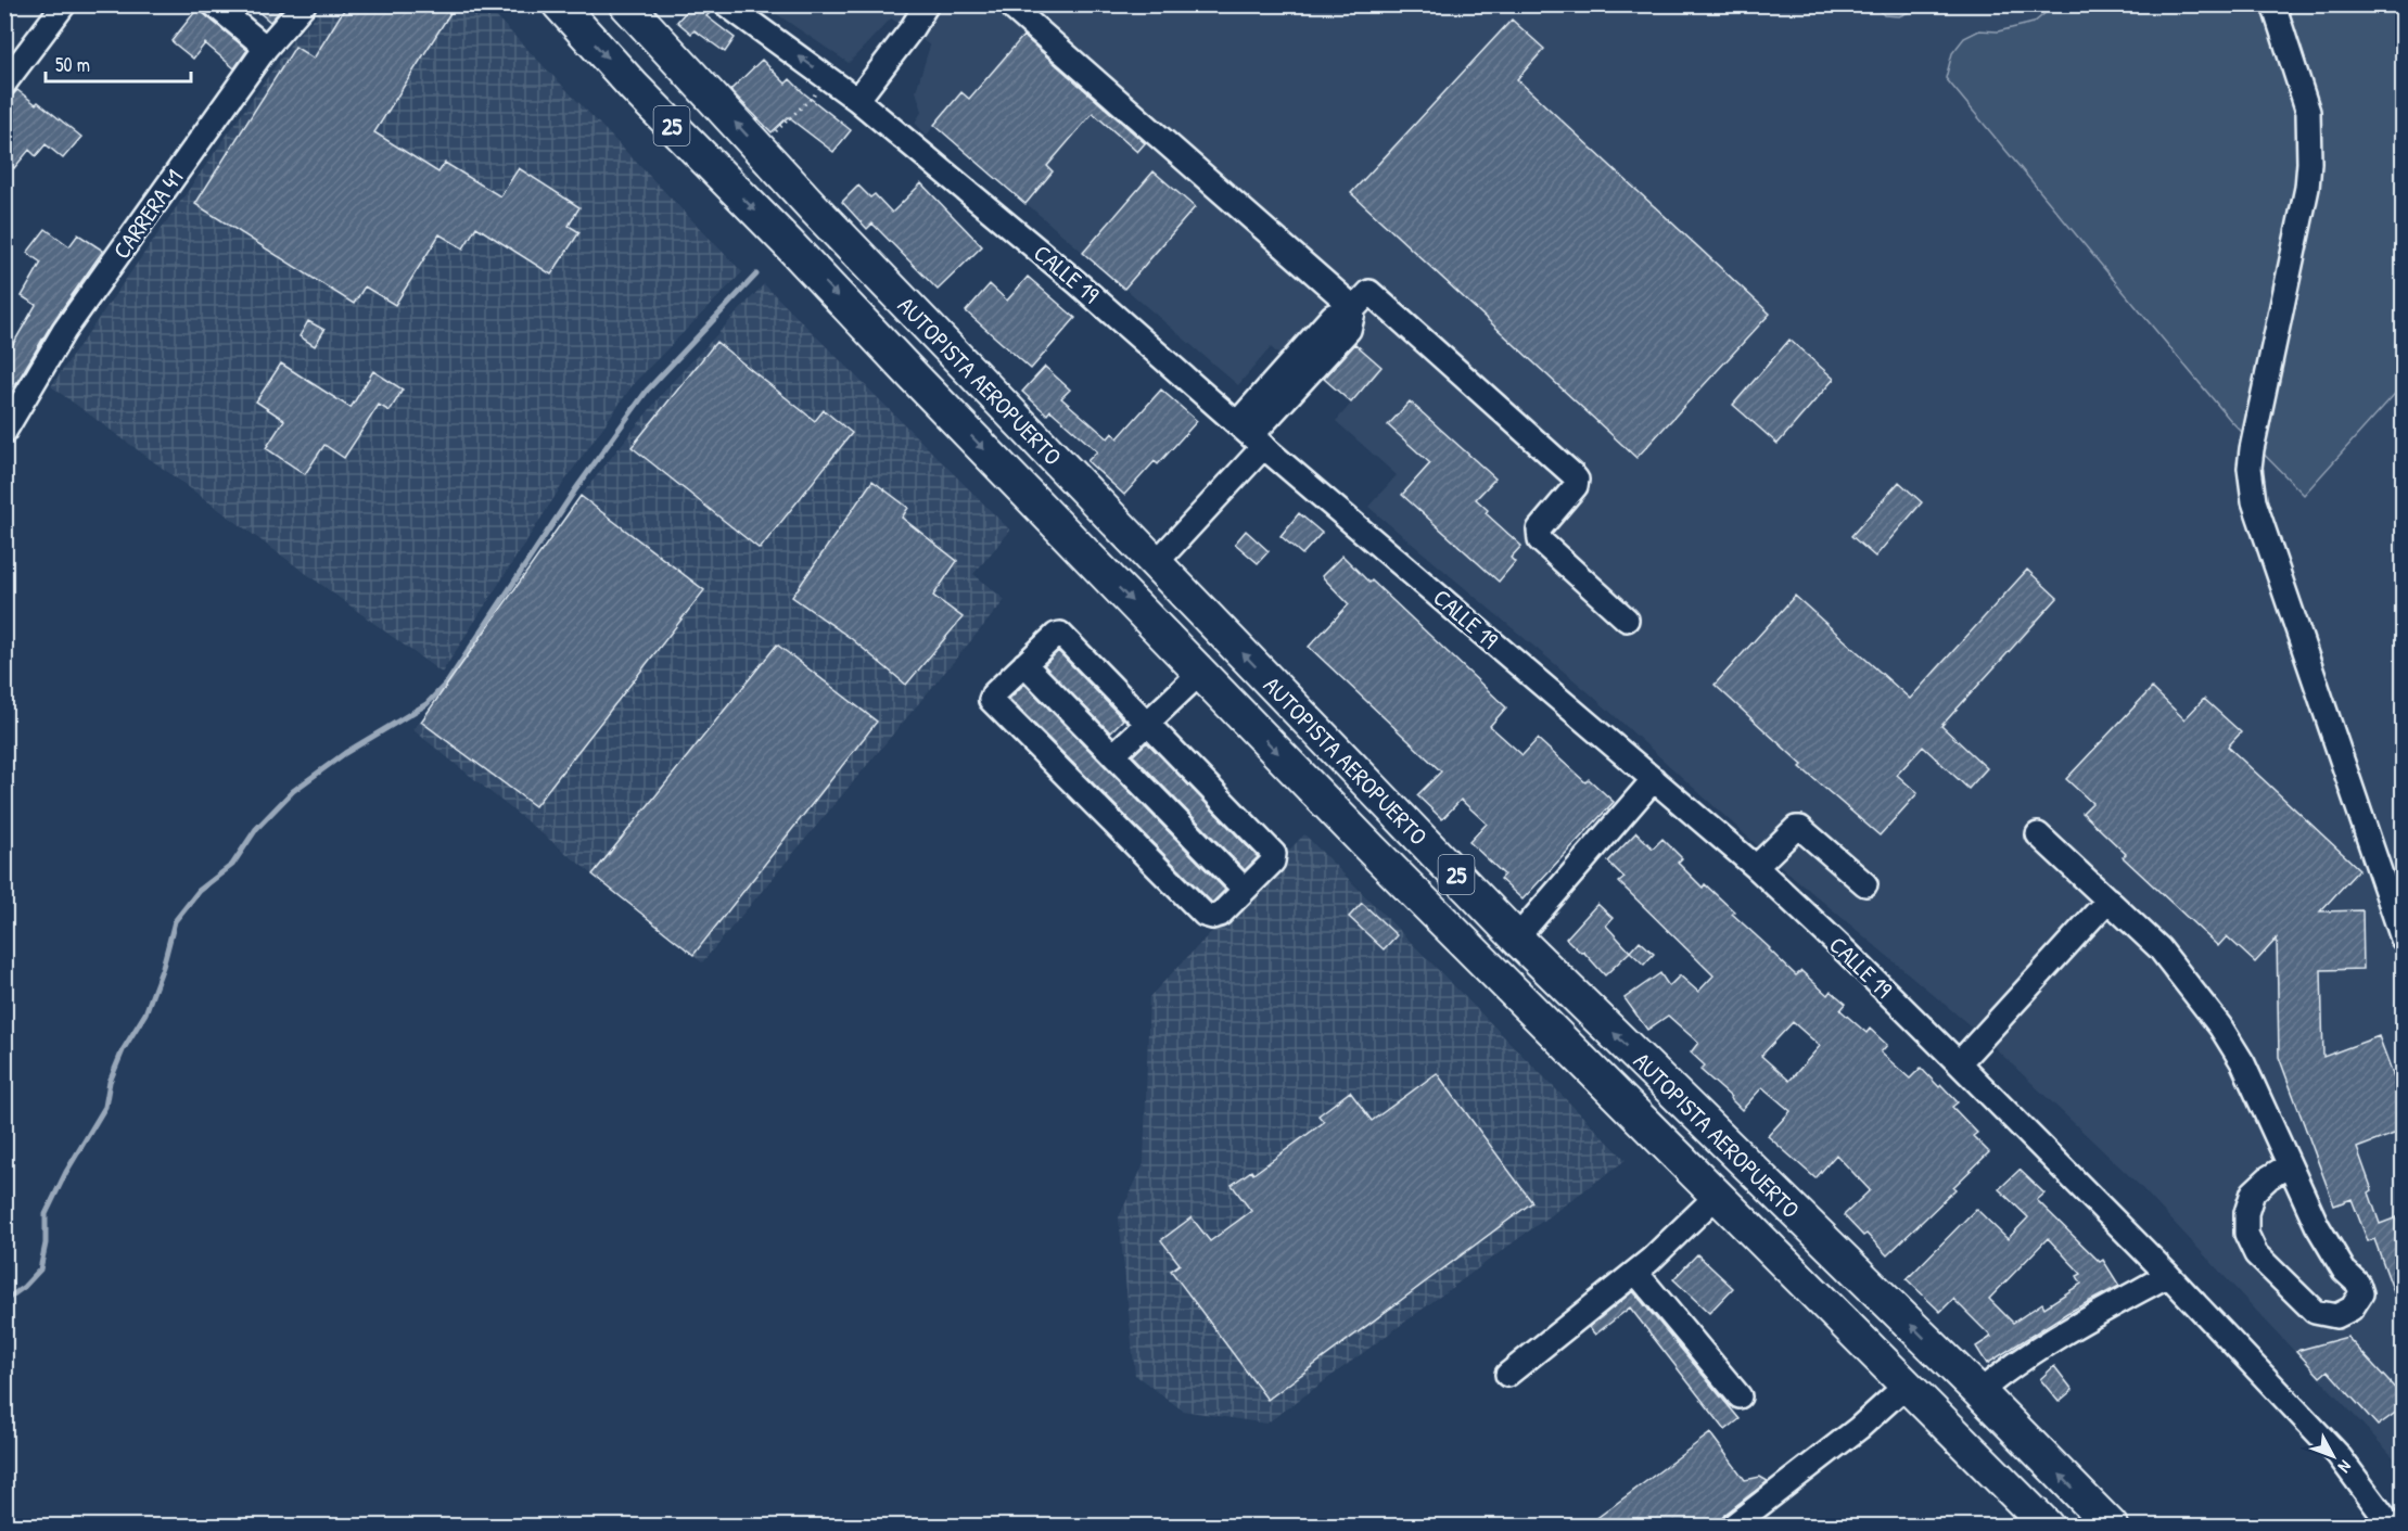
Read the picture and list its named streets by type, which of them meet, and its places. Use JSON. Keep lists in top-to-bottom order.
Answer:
{
  "streets": {
    "highway": ["25", "AUTOPISTA AEROPUERTO"],
    "street": ["CARRERA 41", "CALLE 19"]
  },
  "scale_bar": "50 m",
  "north": "bottom right"
}
